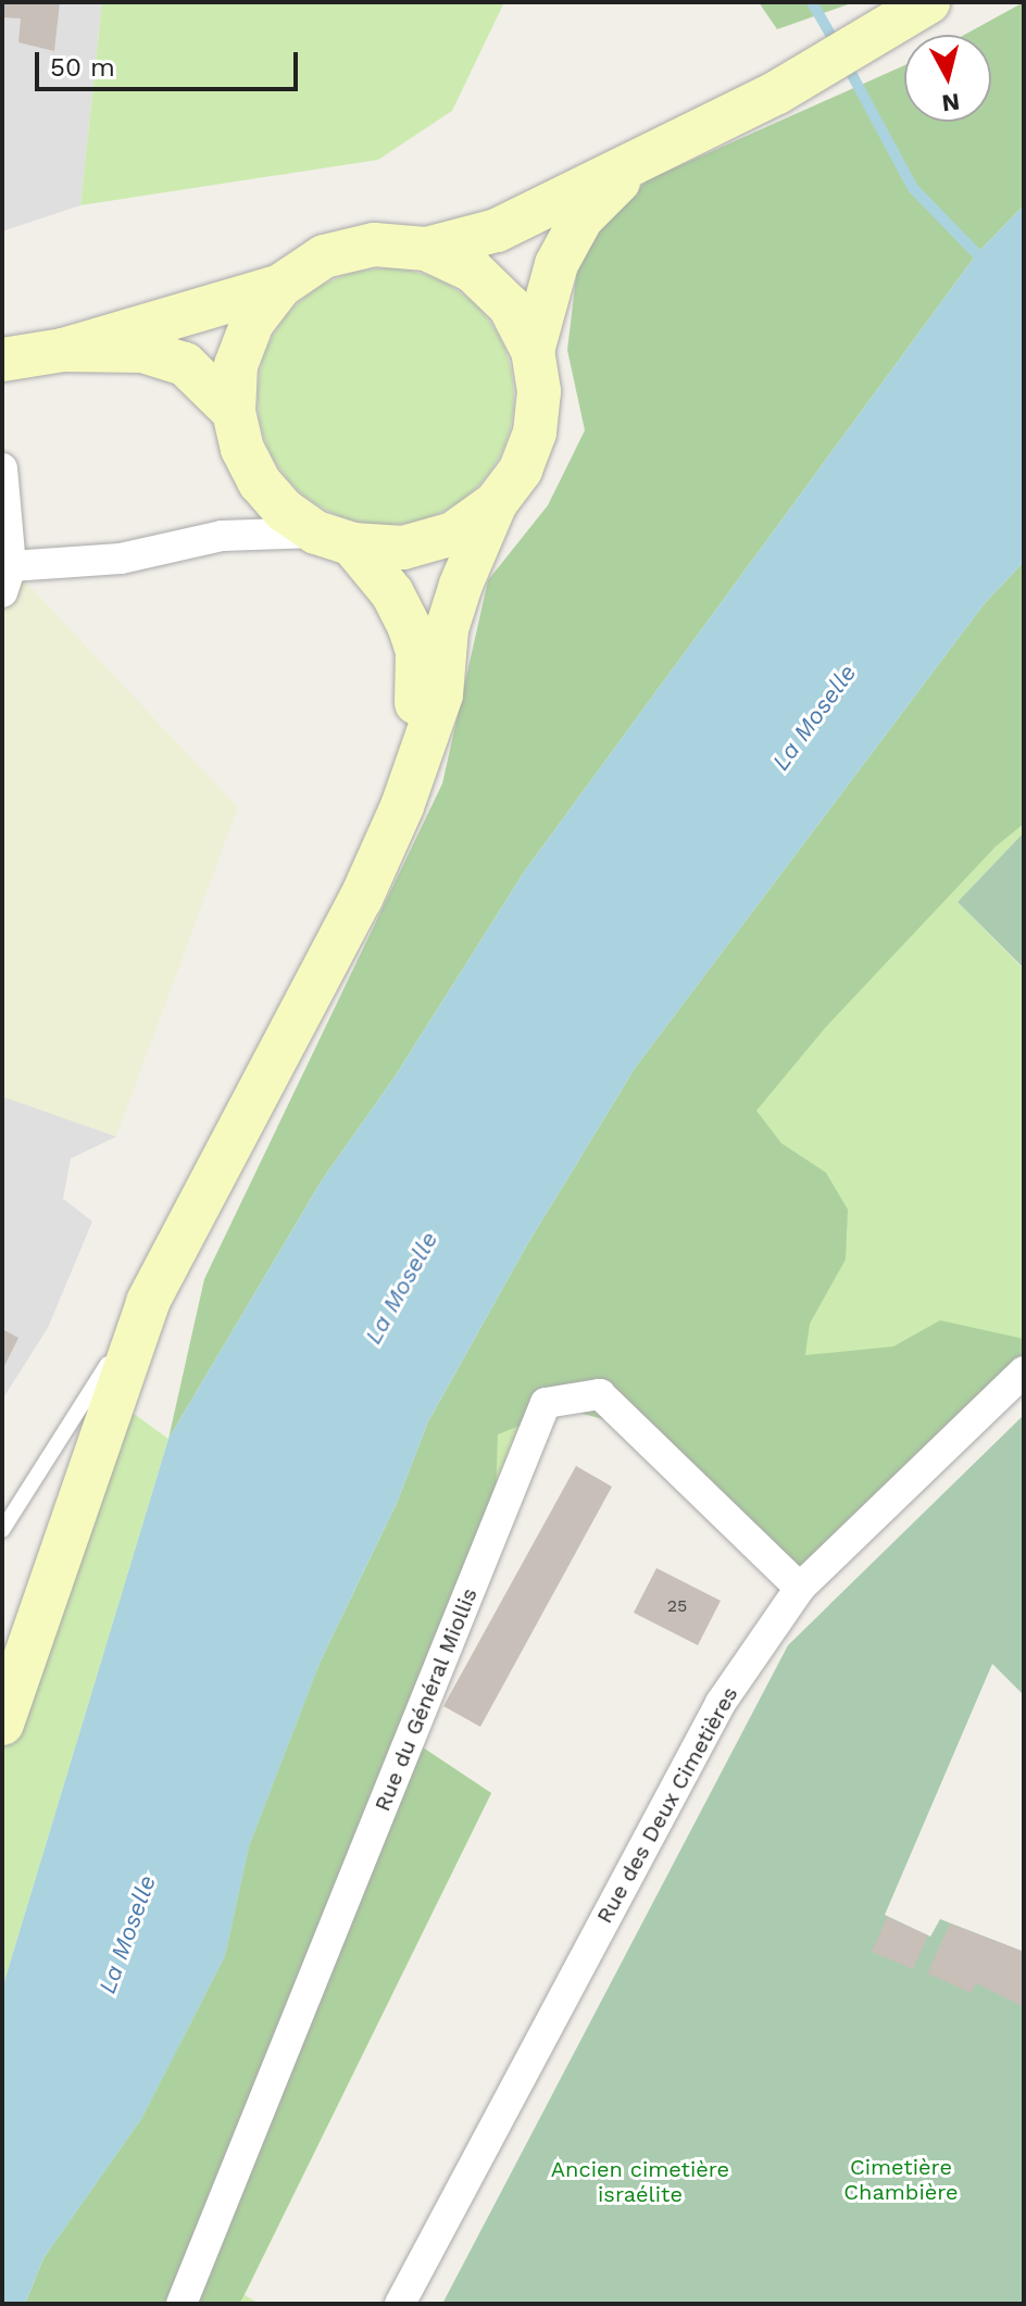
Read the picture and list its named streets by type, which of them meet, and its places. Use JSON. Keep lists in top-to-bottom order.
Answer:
{
  "streets": {
    "street": ["Rue du Général Miollis", "Rue des Deux Cimetières"]
  },
  "crossings": [
    ["Rue du Général Miollis", "Rue des Deux Cimetières"]
  ],
  "water": ["La Moselle"],
  "parks": ["Cimetière Chambière", "Ancien cimetière israélite"],
  "house_numbers": ["25"],
  "scale_bar": "50 m",
  "north": "bottom"
}
